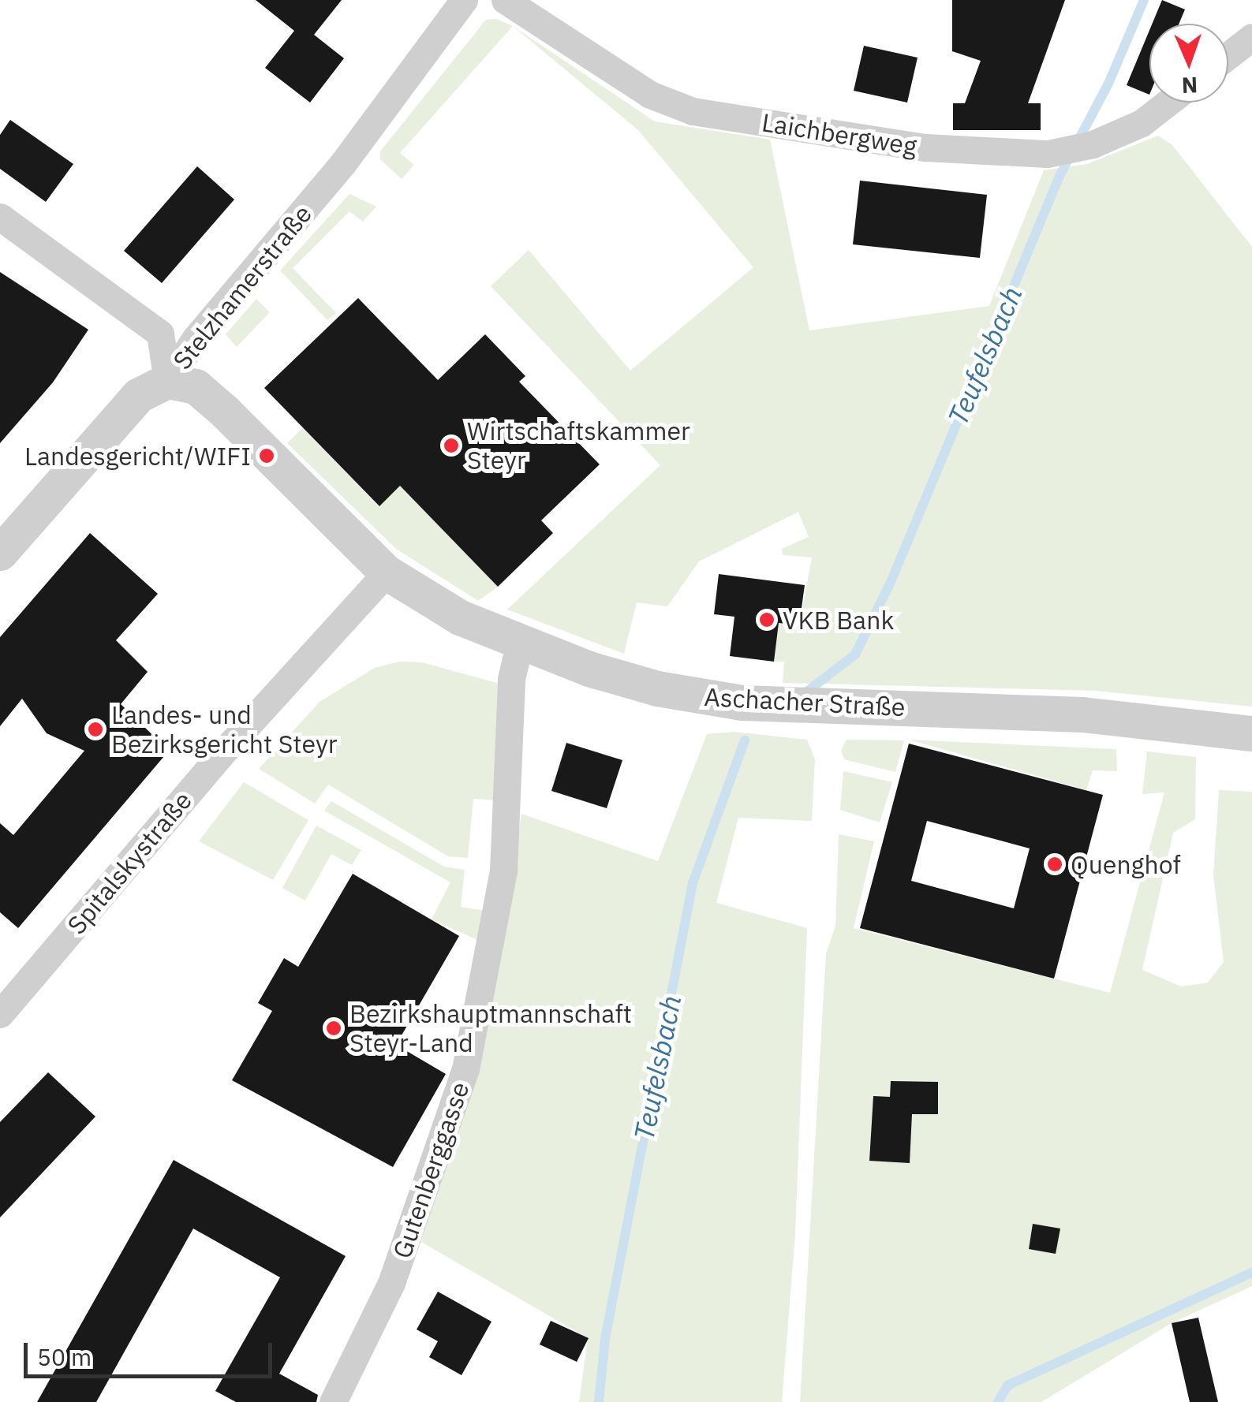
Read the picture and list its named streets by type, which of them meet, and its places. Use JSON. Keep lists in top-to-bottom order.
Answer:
{
  "streets": {
    "street": [
      "Laichbergweg",
      "Stelzhamerstraße",
      "Aschacher Straße",
      "Spitalskystraße",
      "Gutenberggasse"
    ]
  },
  "crossings": [
    ["Stelzhamerstraße", "Aschacher Straße"],
    ["Aschacher Straße", "Spitalskystraße"],
    ["Aschacher Straße", "Gutenberggasse"]
  ],
  "water": ["Teufelsbach"],
  "places": [
    "Wirtschaftskammer Steyr",
    "Landesgericht/WIFI",
    "VKB Bank",
    "Landes- und Bezirksgericht Steyr",
    "Quenghof",
    "Bezirkshauptmannschaft Steyr-Land"
  ],
  "scale_bar": "50 m",
  "north": "bottom"
}
